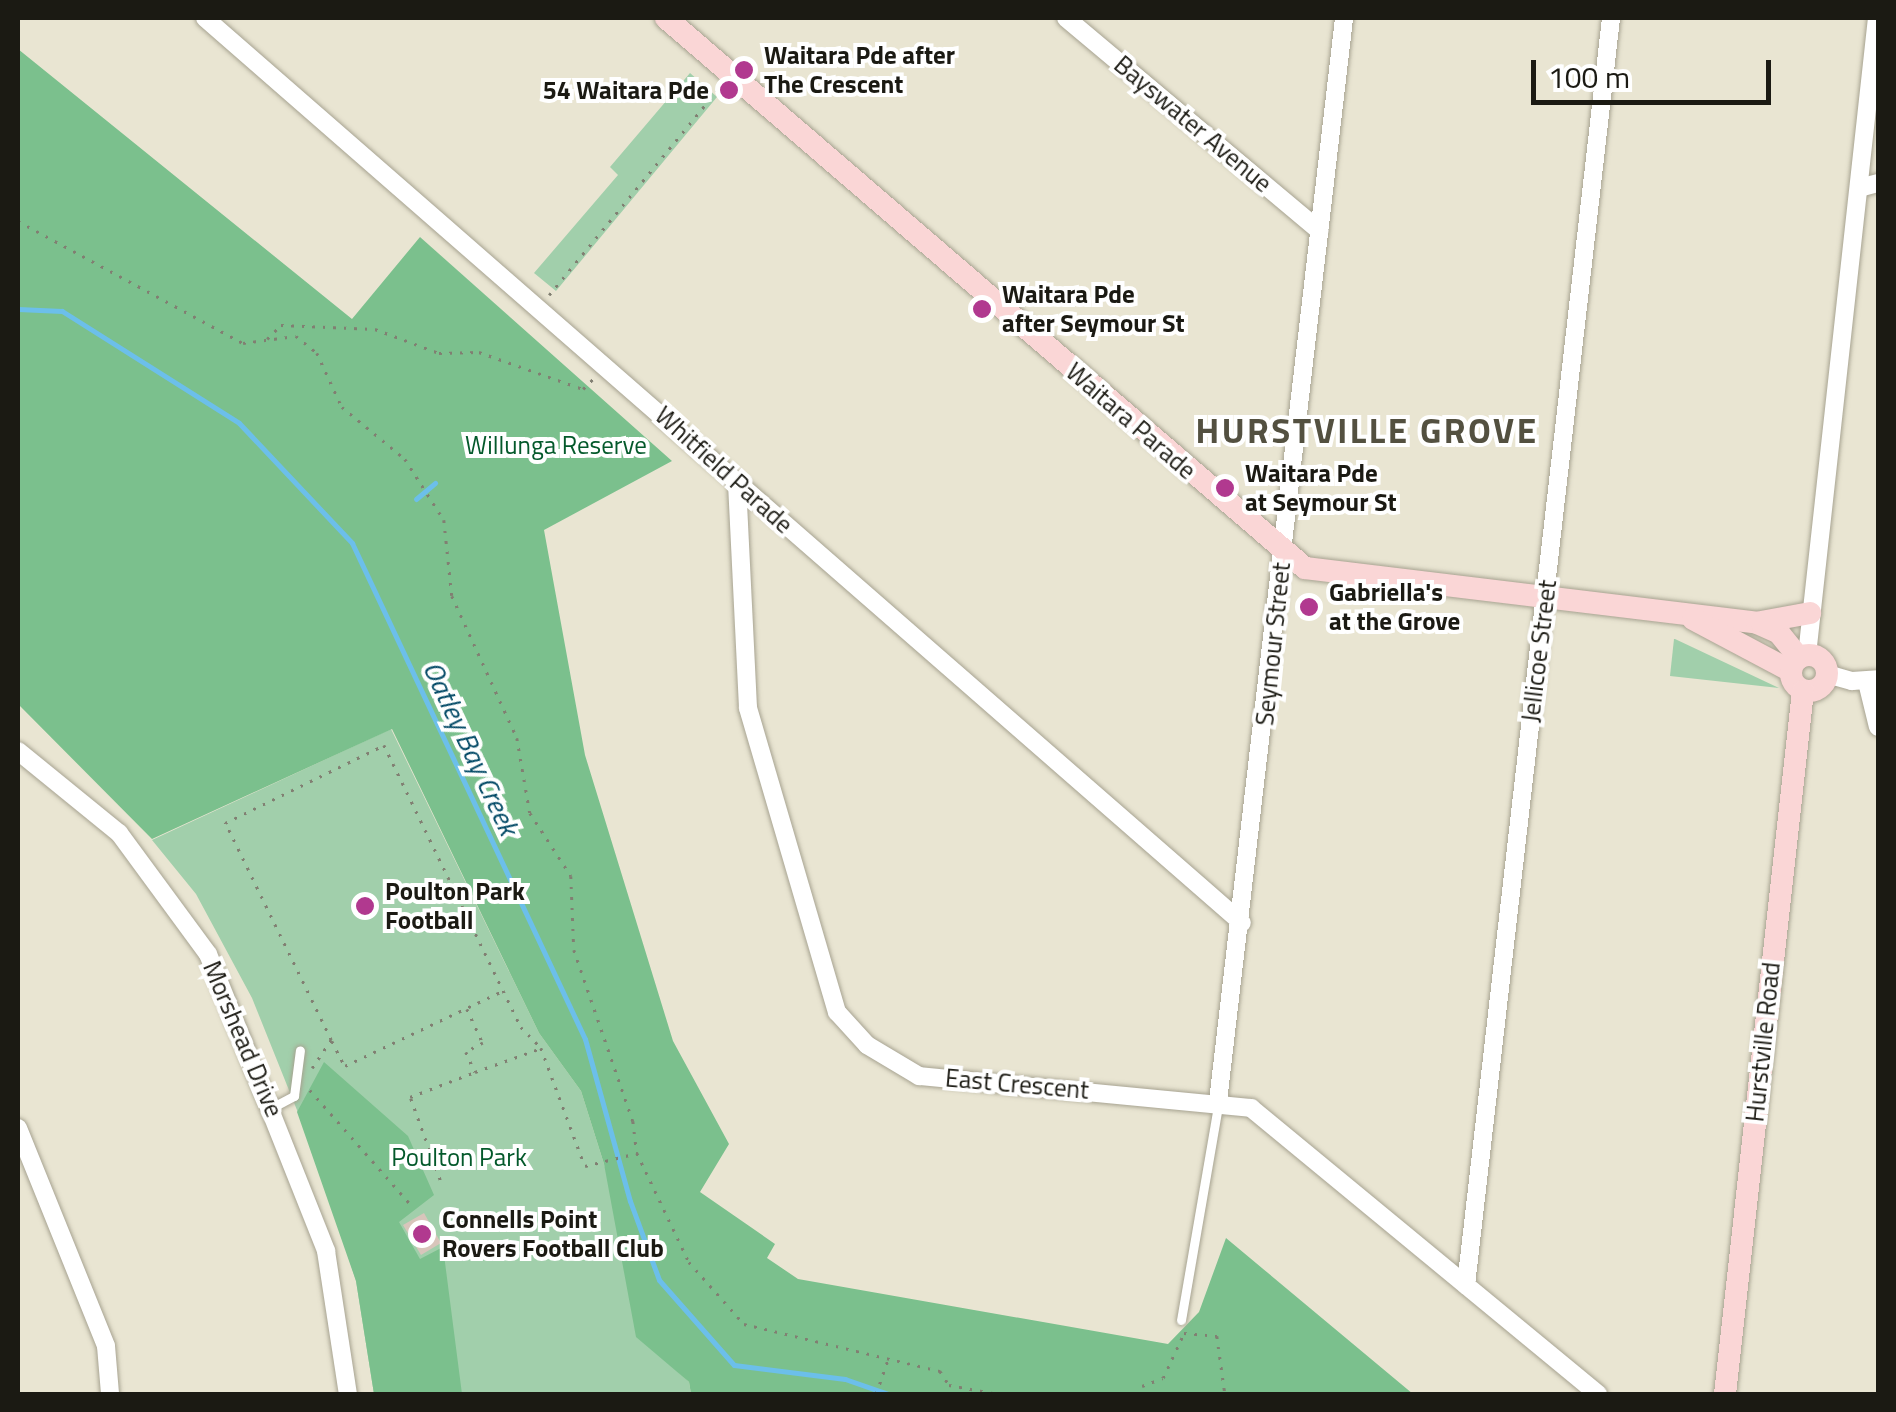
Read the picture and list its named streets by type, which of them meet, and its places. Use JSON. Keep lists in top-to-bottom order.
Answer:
{
  "streets": {
    "street": [
      "Bayswater Avenue",
      "Waitara Parade",
      "Whitfield Parade",
      "Seymour Street",
      "Jellicoe Street",
      "Morshead Drive",
      "Hurstville Road",
      "East Crescent"
    ]
  },
  "crossings": [
    ["Bayswater Avenue", "Seymour Street"],
    ["Waitara Parade", "Seymour Street"],
    ["Waitara Parade", "Jellicoe Street"],
    ["Waitara Parade", "Hurstville Road"],
    ["Whitfield Parade", "Seymour Street"],
    ["Whitfield Parade", "East Crescent"],
    ["Seymour Street", "East Crescent"],
    ["Jellicoe Street", "East Crescent"]
  ],
  "districts": ["HURSTVILLE GROVE"],
  "water": ["Oatley Bay Creek"],
  "parks": ["Willunga Reserve", "Poulton Park"],
  "places": [
    "Waitara Pde after The Crescent",
    "54 Waitara Pde",
    "Waitara Pde after Seymour St",
    "Waitara Pde at Seymour St",
    "Gabriella's at the Grove",
    "Poulton Park Football",
    "Connells Point Rovers Football Club"
  ],
  "scale_bar": "100 m"
}
